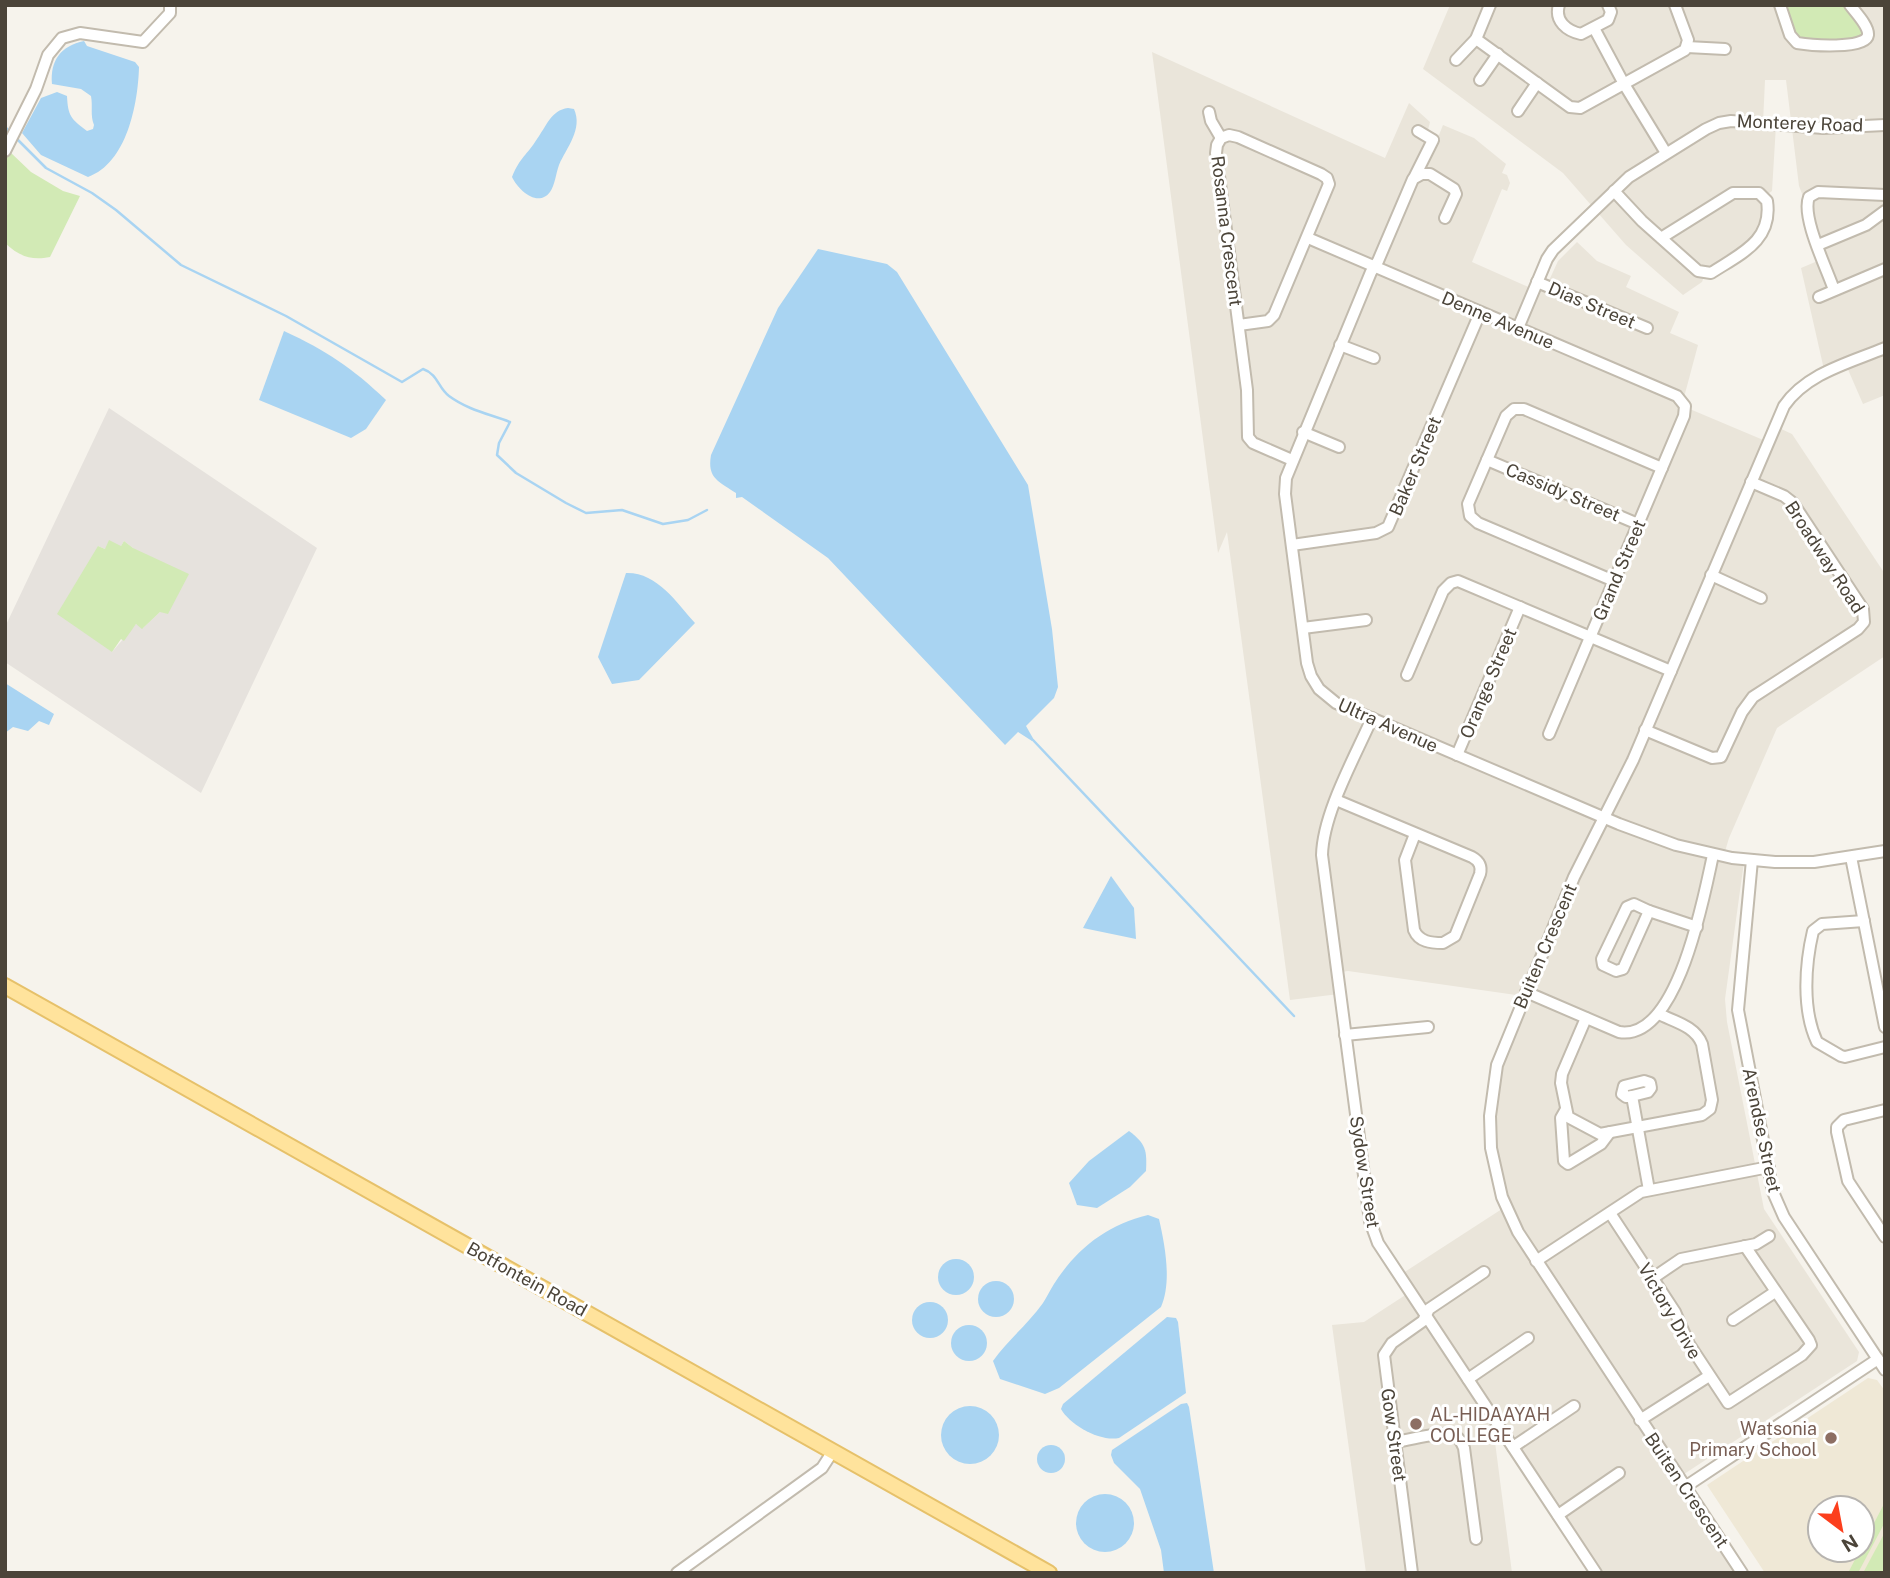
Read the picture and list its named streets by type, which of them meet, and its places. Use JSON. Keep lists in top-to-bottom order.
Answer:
{
  "streets": {
    "main road": ["Botfontein Road"],
    "street": [
      "Monterey Road",
      "Rosanna Crescent",
      "Dias Street",
      "Denne Avenue",
      "Baker Street",
      "Cassidy Street",
      "Broadway Road",
      "Grand Street",
      "Orange Street",
      "Ultra Avenue",
      "Buiten Crescent",
      "Arendse Street",
      "Sydow Street",
      "Victory Drive",
      "Gow Street"
    ]
  },
  "crossings": [
    ["Monterey Road", "Dias Street"],
    ["Monterey Road", "Denne Avenue"],
    ["Rosanna Crescent", "Denne Avenue"],
    ["Rosanna Crescent", "Ultra Avenue"],
    ["Denne Avenue", "Baker Street"],
    ["Denne Avenue", "Grand Street"],
    ["Denne Avenue", "Ultra Avenue"],
    ["Baker Street", "Ultra Avenue"],
    ["Cassidy Street", "Grand Street"],
    ["Broadway Road", "Buiten Crescent"],
    ["Grand Street", "Orange Street"],
    ["Orange Street", "Ultra Avenue"],
    ["Orange Street", "Buiten Crescent"],
    ["Ultra Avenue", "Buiten Crescent"],
    ["Ultra Avenue", "Arendse Street"],
    ["Ultra Avenue", "Sydow Street"],
    ["Buiten Crescent", "Victory Drive"],
    ["Sydow Street", "Gow Street"]
  ],
  "places": ["AL-HIDAAYAH COLLEGE", "Watsonia Primary School"],
  "north": "bottom right"
}
